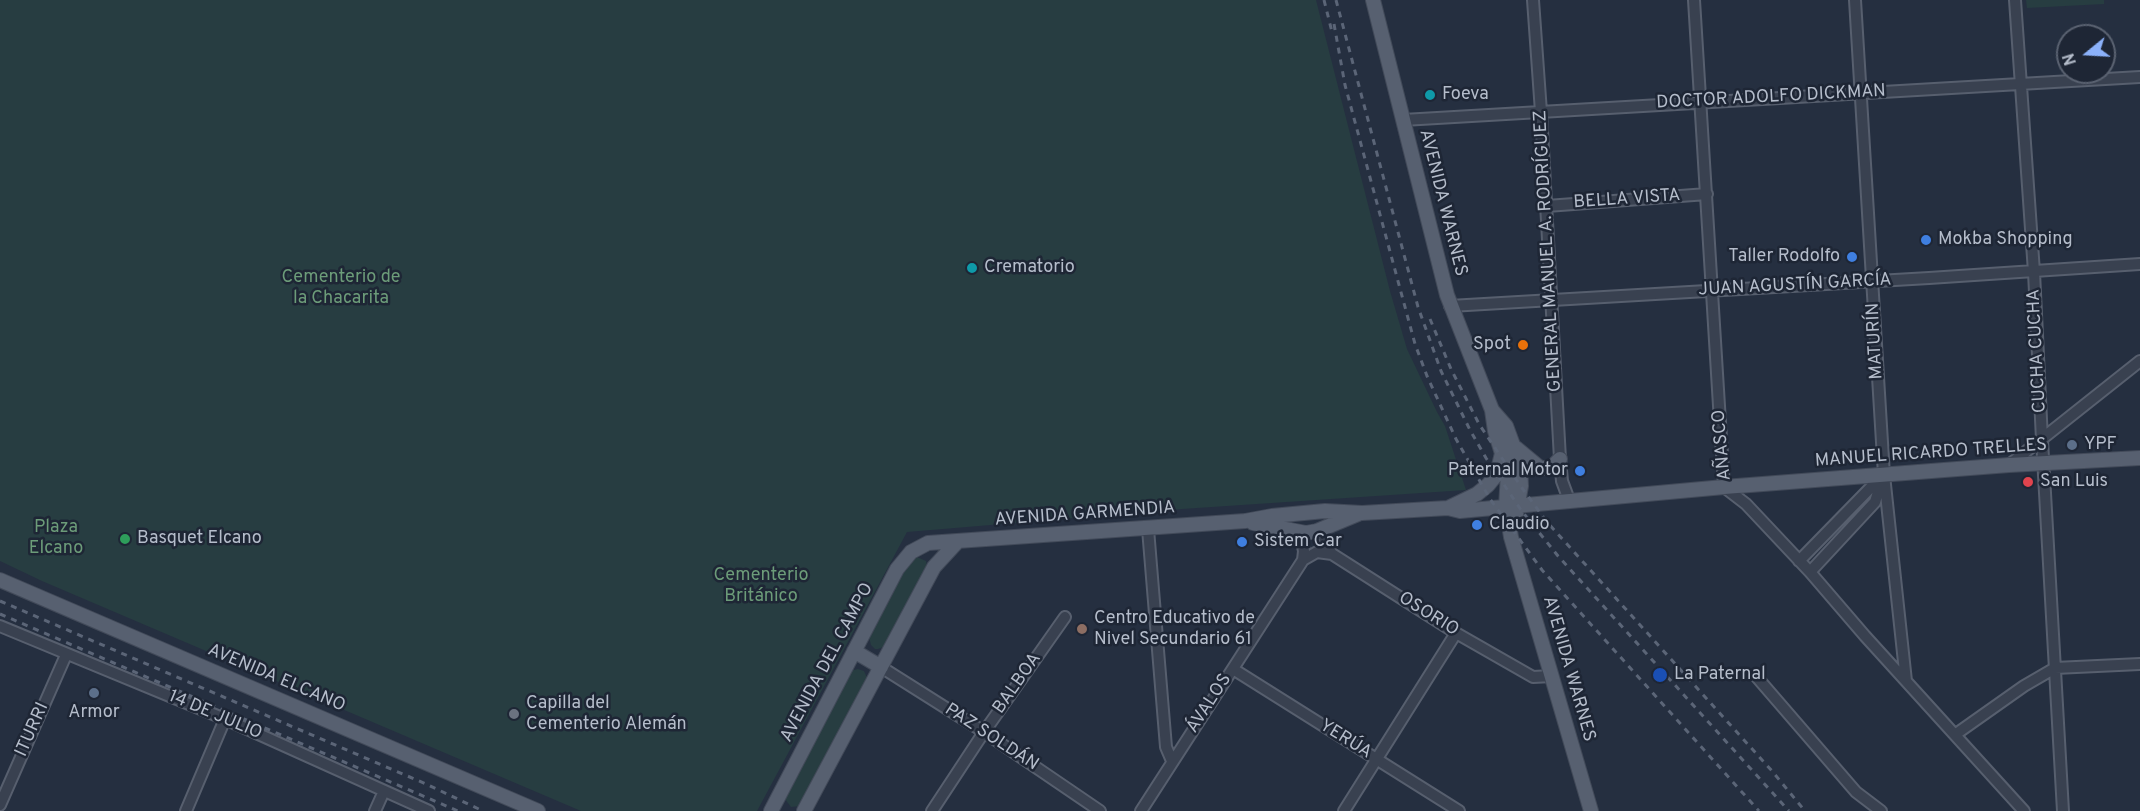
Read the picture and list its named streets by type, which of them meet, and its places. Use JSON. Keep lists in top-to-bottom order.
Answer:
{
  "streets": {
    "main road": [
      "AVENIDA WARNES",
      "MANUEL RICARDO TRELLES",
      "AVENIDA GARMENDIA",
      "AVENIDA DEL CAMPO",
      "AVENIDA ELCANO"
    ],
    "street": [
      "DOCTOR ADOLFO DICKMAN",
      "BELLA VISTA",
      "GENERAL MANUEL A. RODRÍGUEZ",
      "JUAN AGUSTÍN GARCÍA",
      "MATURÍN",
      "CUCHA CUCHA",
      "AÑASCO",
      "OSORIO",
      "BALBOA",
      "ÁVALOS",
      "14 DE JULIO",
      "ITURRI",
      "PAZ SOLDÁN",
      "YERÚA"
    ]
  },
  "crossings": [
    ["DOCTOR ADOLFO DICKMAN", "AVENIDA WARNES"],
    ["DOCTOR ADOLFO DICKMAN", "GENERAL MANUEL A. RODRÍGUEZ"],
    ["DOCTOR ADOLFO DICKMAN", "MATURÍN"],
    ["DOCTOR ADOLFO DICKMAN", "CUCHA CUCHA"],
    ["DOCTOR ADOLFO DICKMAN", "AÑASCO"],
    ["BELLA VISTA", "GENERAL MANUEL A. RODRÍGUEZ"],
    ["BELLA VISTA", "AÑASCO"],
    ["AVENIDA WARNES", "JUAN AGUSTÍN GARCÍA"],
    ["AVENIDA WARNES", "AVENIDA GARMENDIA"],
    ["AVENIDA WARNES", "OSORIO"],
    ["GENERAL MANUEL A. RODRÍGUEZ", "JUAN AGUSTÍN GARCÍA"],
    ["GENERAL MANUEL A. RODRÍGUEZ", "MANUEL RICARDO TRELLES"],
    ["GENERAL MANUEL A. RODRÍGUEZ", "AVENIDA GARMENDIA"],
    ["JUAN AGUSTÍN GARCÍA", "MATURÍN"],
    ["JUAN AGUSTÍN GARCÍA", "CUCHA CUCHA"],
    ["JUAN AGUSTÍN GARCÍA", "AÑASCO"],
    ["MATURÍN", "AÑASCO"],
    ["MATURÍN", "MANUEL RICARDO TRELLES"],
    ["CUCHA CUCHA", "MANUEL RICARDO TRELLES"],
    ["AÑASCO", "MANUEL RICARDO TRELLES"],
    ["MANUEL RICARDO TRELLES", "AVENIDA GARMENDIA"],
    ["AVENIDA GARMENDIA", "AVENIDA DEL CAMPO"],
    ["BALBOA", "PAZ SOLDÁN"],
    ["ÁVALOS", "YERÚA"],
    ["14 DE JULIO", "ITURRI"]
  ],
  "parks": ["Cementerio de la Chacarita", "Plaza Elcano", "Cementerio Británico"],
  "places": [
    "Foeva",
    "Mokba Shopping",
    "Taller Rodolfo",
    "Crematorio",
    "Spot",
    "YPF",
    "Paternal Motor",
    "San Luis",
    "Claudio",
    "Basquet Elcano",
    "Sistem Car",
    "Centro Educativo de Nivel Secundario 61",
    "La Paternal",
    "Armor",
    "Capilla del Cementerio Alemán"
  ],
  "north": "left"
}
